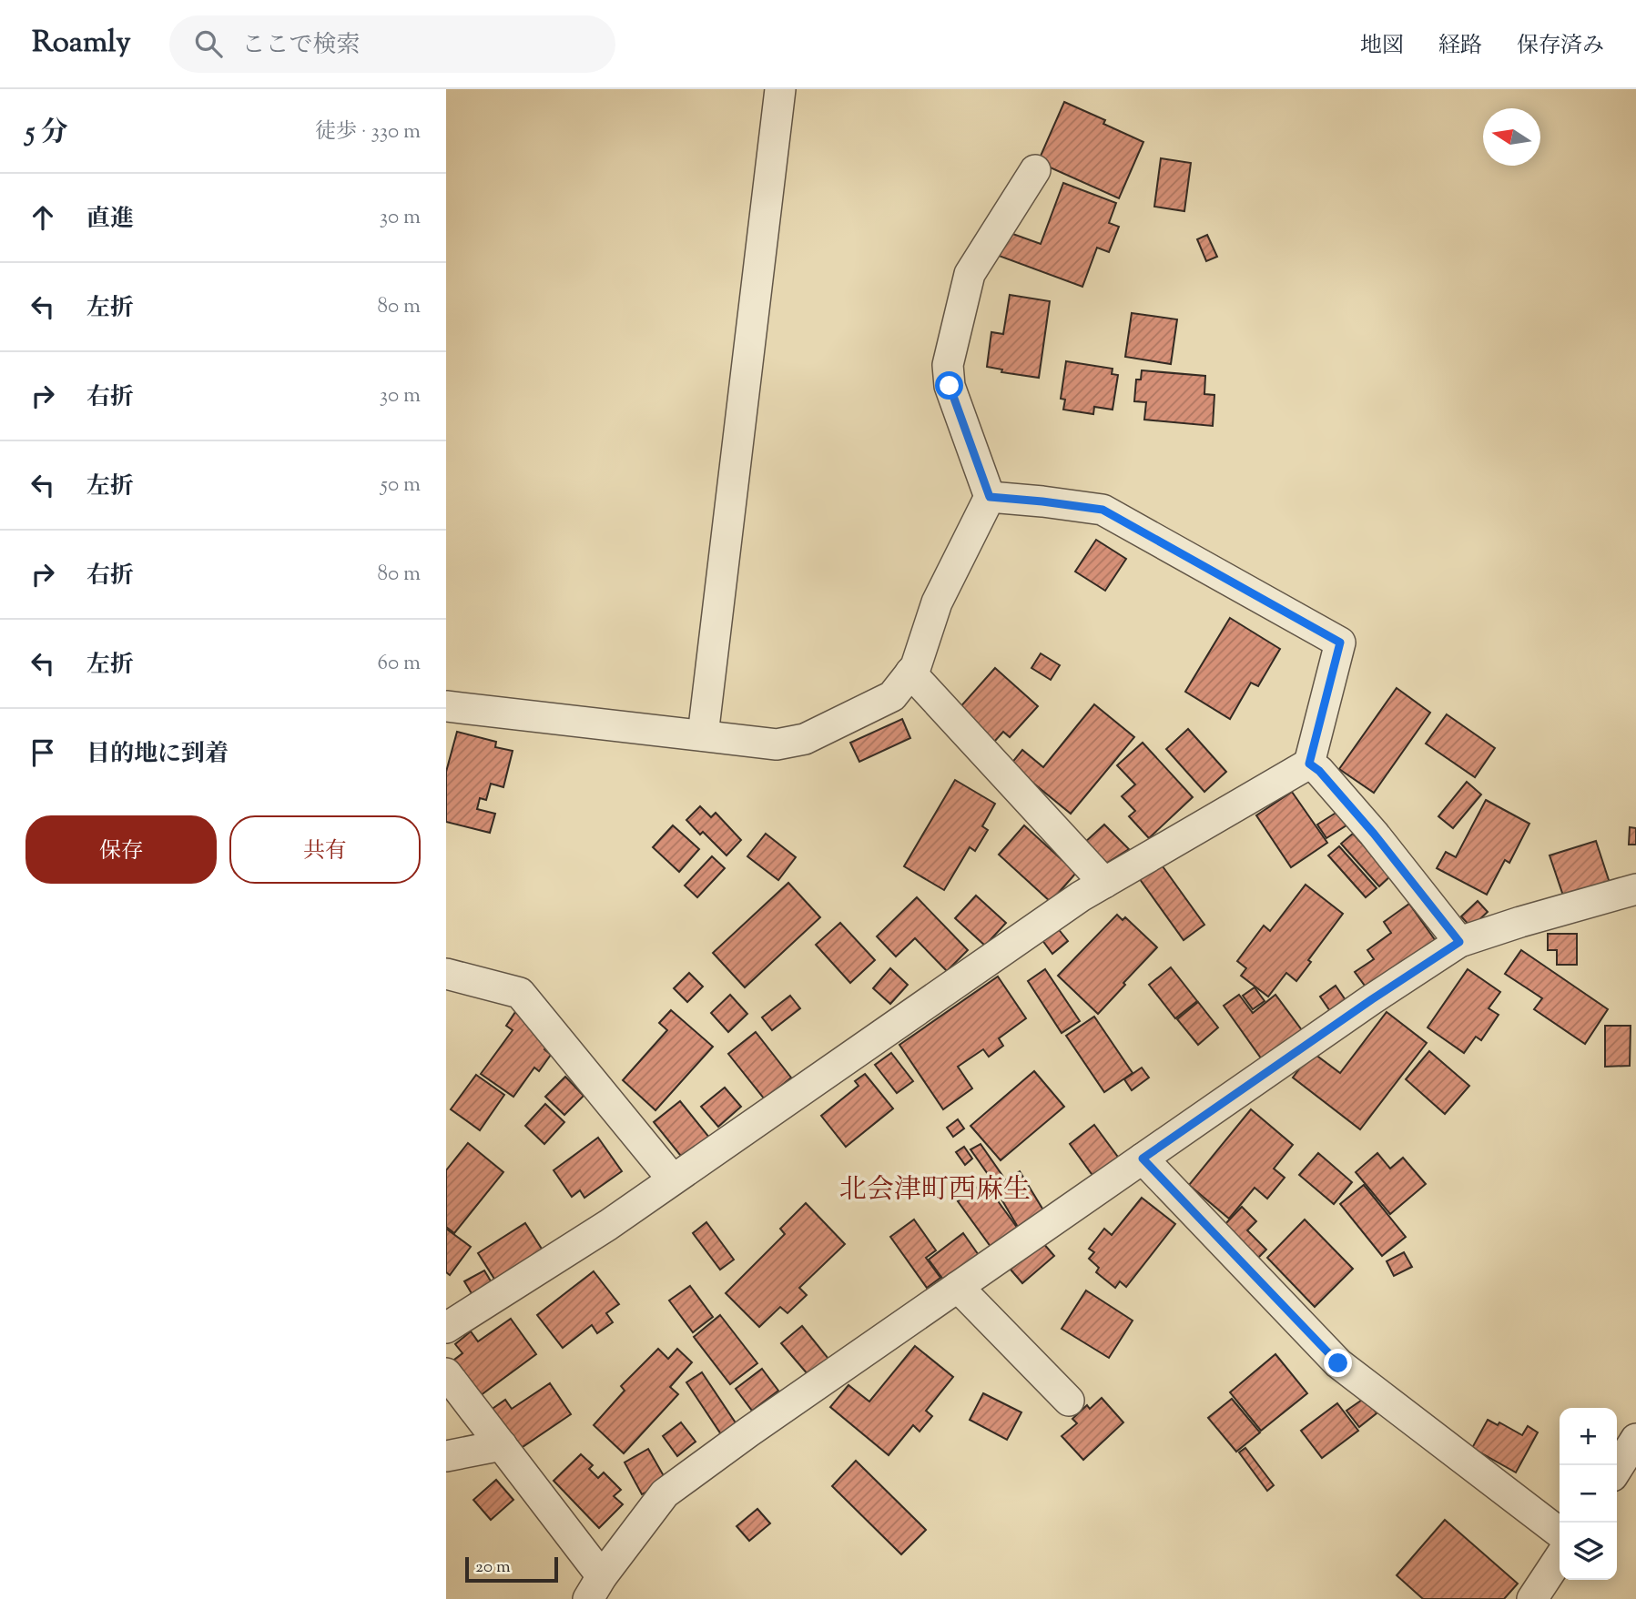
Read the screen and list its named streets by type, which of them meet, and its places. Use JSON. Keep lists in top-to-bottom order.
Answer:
{
  "districts": ["北会津町西麻生"],
  "scale_bar": "20 m",
  "north": "left",
  "page": {
    "header": "Roamly",
    "search": "ここで検索",
    "nav": ["地図", "経路", "保存済み"],
    "heading": ["5 分", "徒歩 · 330 m"],
    "list": [
      ["直進", "30 m"],
      ["左折", "80 m"],
      ["右折", "30 m"],
      ["左折", "50 m"],
      ["右折", "80 m"],
      ["左折", "60 m"],
      "目的地に到着"
    ],
    "buttons": ["保存", "共有"],
    "map_buttons": ["+", "−"],
    "scale": "20 m"
  }
}
